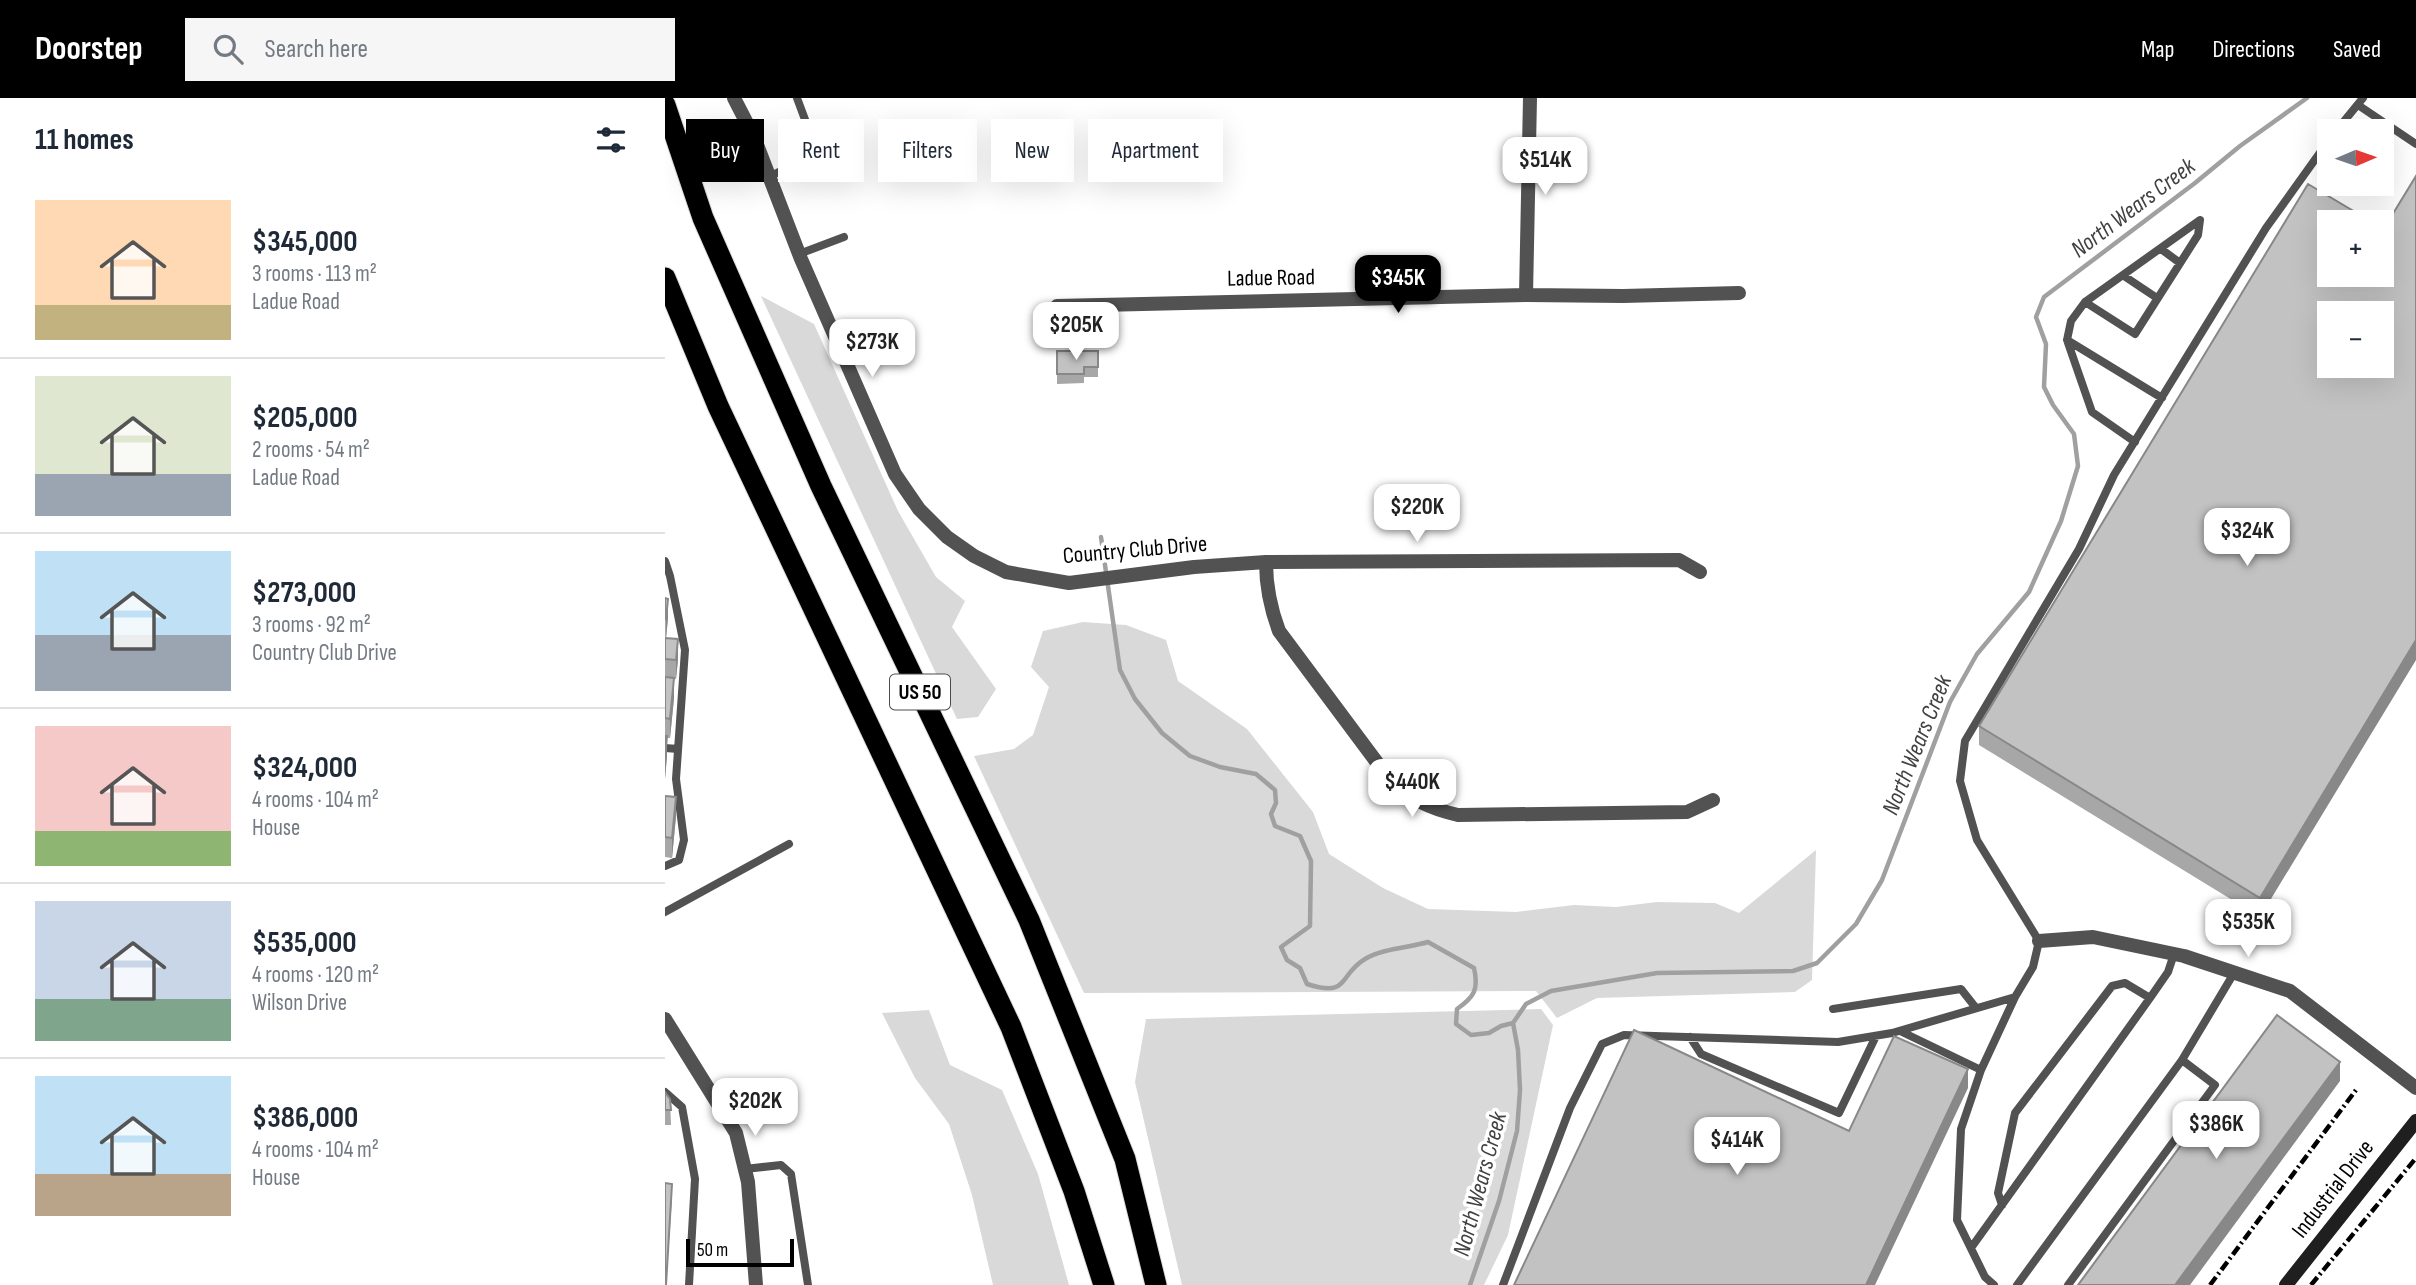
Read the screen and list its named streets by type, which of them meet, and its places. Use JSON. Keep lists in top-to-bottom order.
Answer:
{
  "streets": {
    "highway": ["US 50"],
    "main road": ["Industrial Drive"],
    "street": ["Ladue Road", "Country Club Drive"]
  },
  "water": ["North Wears Creek"],
  "scale_bar": "50 m",
  "north": "right",
  "page": {
    "header": "Doorstep",
    "search": "Search here",
    "nav": ["Map", "Directions", "Saved"],
    "heading": "11 homes",
    "map_buttons": ["+", "−"],
    "chip": [
      "Buy",
      "Rent",
      "Filters",
      "New",
      "Apartment"
    ],
    "price": [
      "$514K",
      "$345K",
      "$205K",
      "$273K",
      "$220K",
      "$324K",
      "$440K",
      "$535K",
      "$202K",
      "$386K",
      "$414K"
    ],
    "list": [
      {
        "name": "$345,000",
        "note": "3 rooms · 113 m² · Ladue Road"
      },
      {
        "name": "$205,000",
        "note": "2 rooms · 54 m² · Ladue Road"
      },
      {
        "name": "$273,000",
        "note": "3 rooms · 92 m² · Country Club Drive"
      },
      {
        "name": "$324,000",
        "note": "4 rooms · 104 m² · House"
      },
      {
        "name": "$535,000",
        "note": "4 rooms · 120 m² · Wilson Drive"
      },
      {
        "name": "$386,000",
        "note": "4 rooms · 104 m² · House"
      }
    ],
    "scale": "50 m"
  }
}
